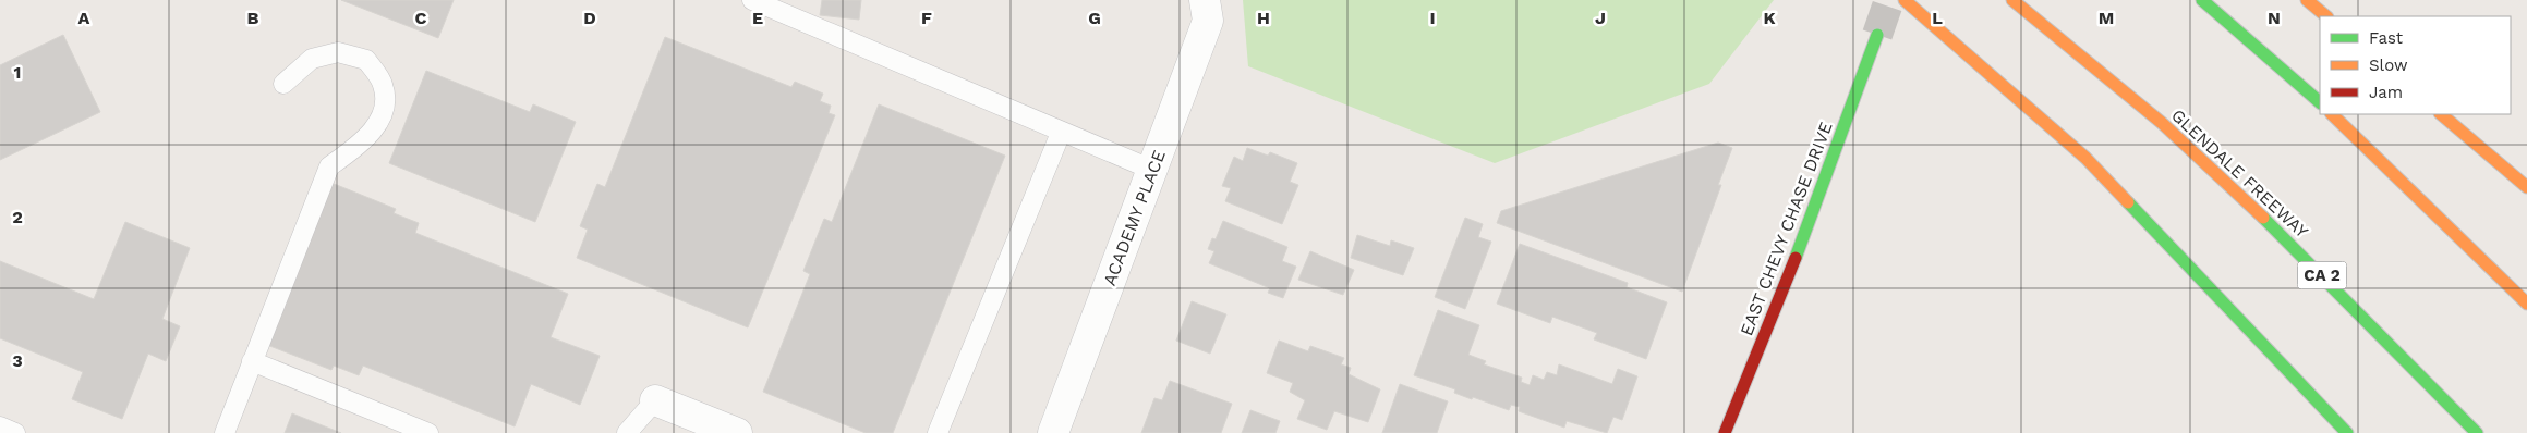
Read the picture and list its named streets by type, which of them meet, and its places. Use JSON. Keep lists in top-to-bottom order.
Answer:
{
  "streets": {
    "main road": ["GLENDALE FREEWAY", "EAST CHEVY CHASE DRIVE", "CA 2"],
    "street": ["ACADEMY PLACE"]
  },
  "legend": ["Fast", "Slow", "Jam"],
  "grid": {
    "columns": [
      "A",
      "B",
      "C",
      "D",
      "E",
      "F",
      "G",
      "H",
      "I",
      "J",
      "K",
      "L",
      "M",
      "N"
    ],
    "rows": ["1", "2", "3"]
  }
}
